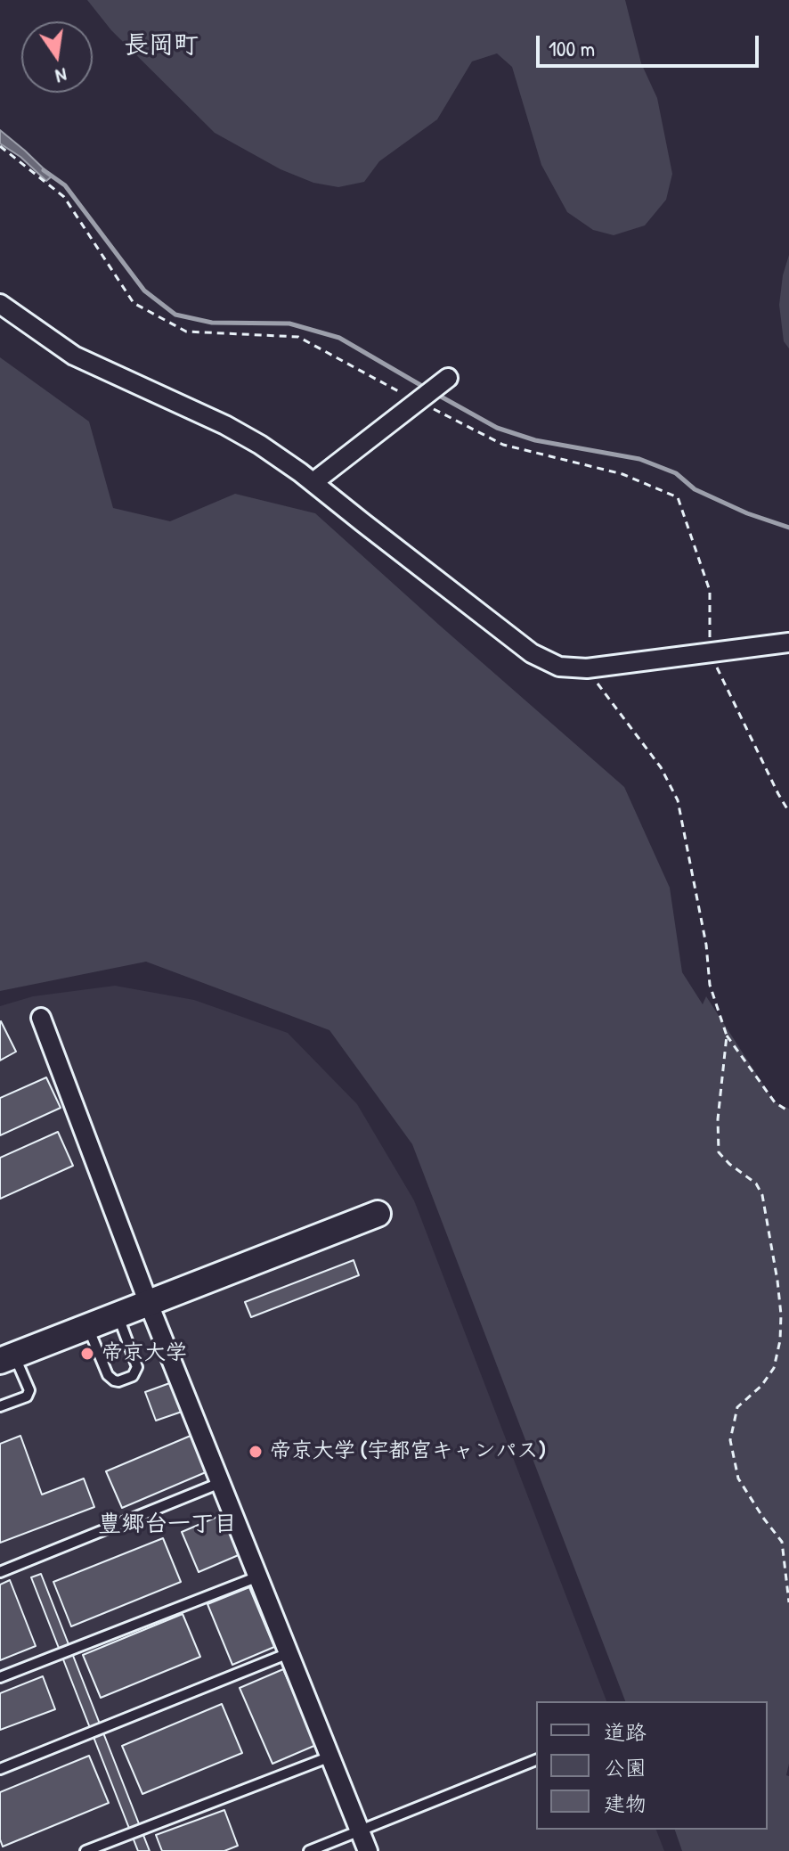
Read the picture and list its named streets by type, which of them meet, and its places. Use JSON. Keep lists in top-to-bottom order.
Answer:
{
  "districts": ["長岡町", "豊郷台一丁目"],
  "places": ["帝京大学", "帝京大学 (宇都宮キャンパス)"],
  "legend": ["道路", "公園", "建物"],
  "scale_bar": "100 m",
  "north": "bottom"
}
